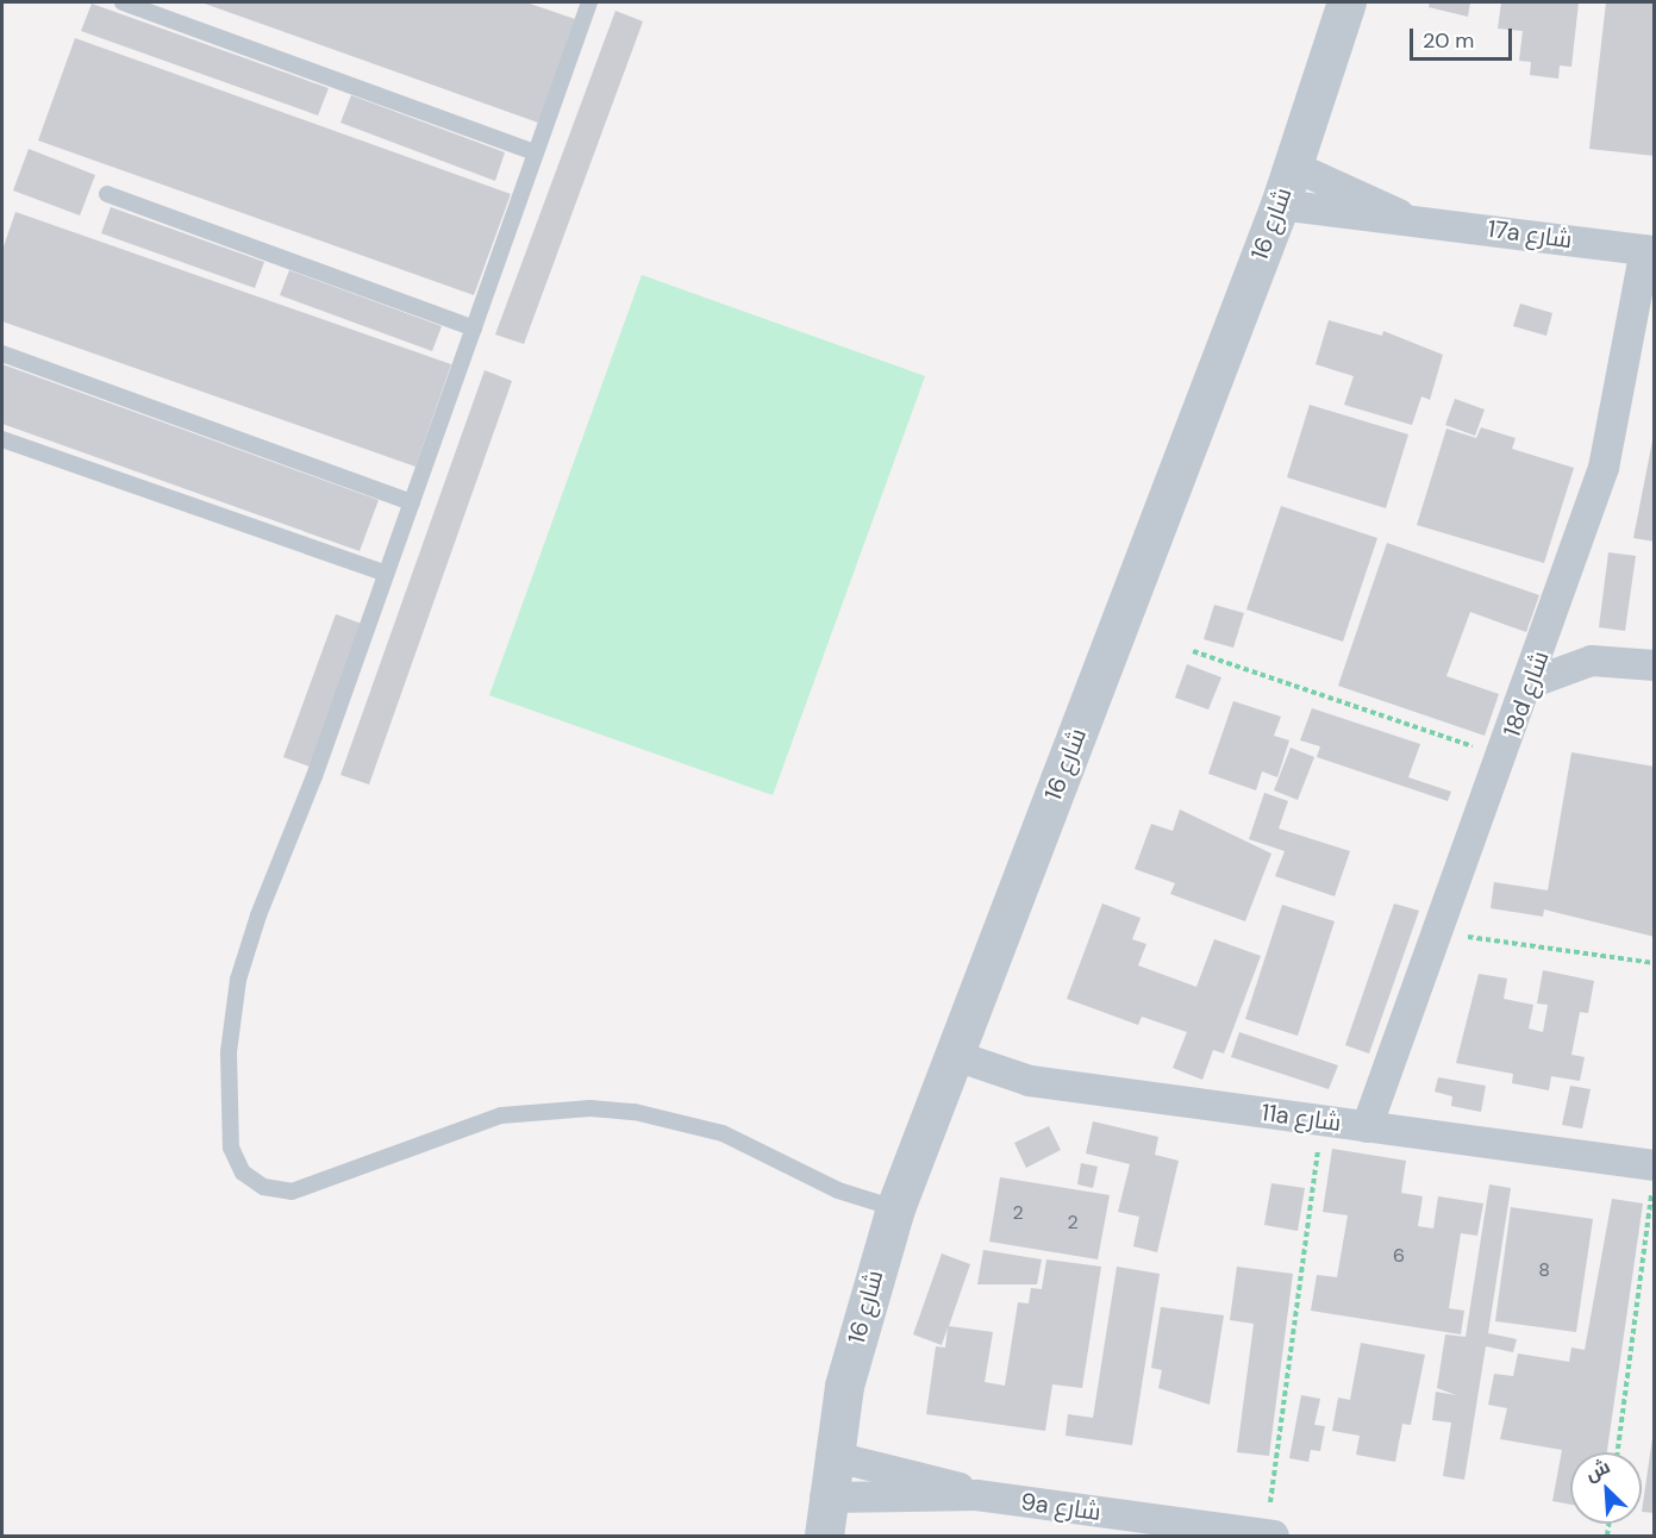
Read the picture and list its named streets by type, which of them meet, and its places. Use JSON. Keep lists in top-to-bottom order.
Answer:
{
  "streets": {
    "street": [
      "شارع 16",
      "17a شارع",
      "18d شارع",
      "11a شارع",
      "9a شارع"
    ]
  },
  "crossings": [
    ["شارع 16", "17a شارع"],
    ["شارع 16", "11a شارع"],
    ["شارع 16", "9a شارع"],
    ["17a شارع", "18d شارع"],
    ["18d شارع", "11a شارع"]
  ],
  "house_numbers": [
    "2",
    "2",
    "6",
    "8"
  ],
  "scale_bar": "20 m",
  "north": "top left"
}
